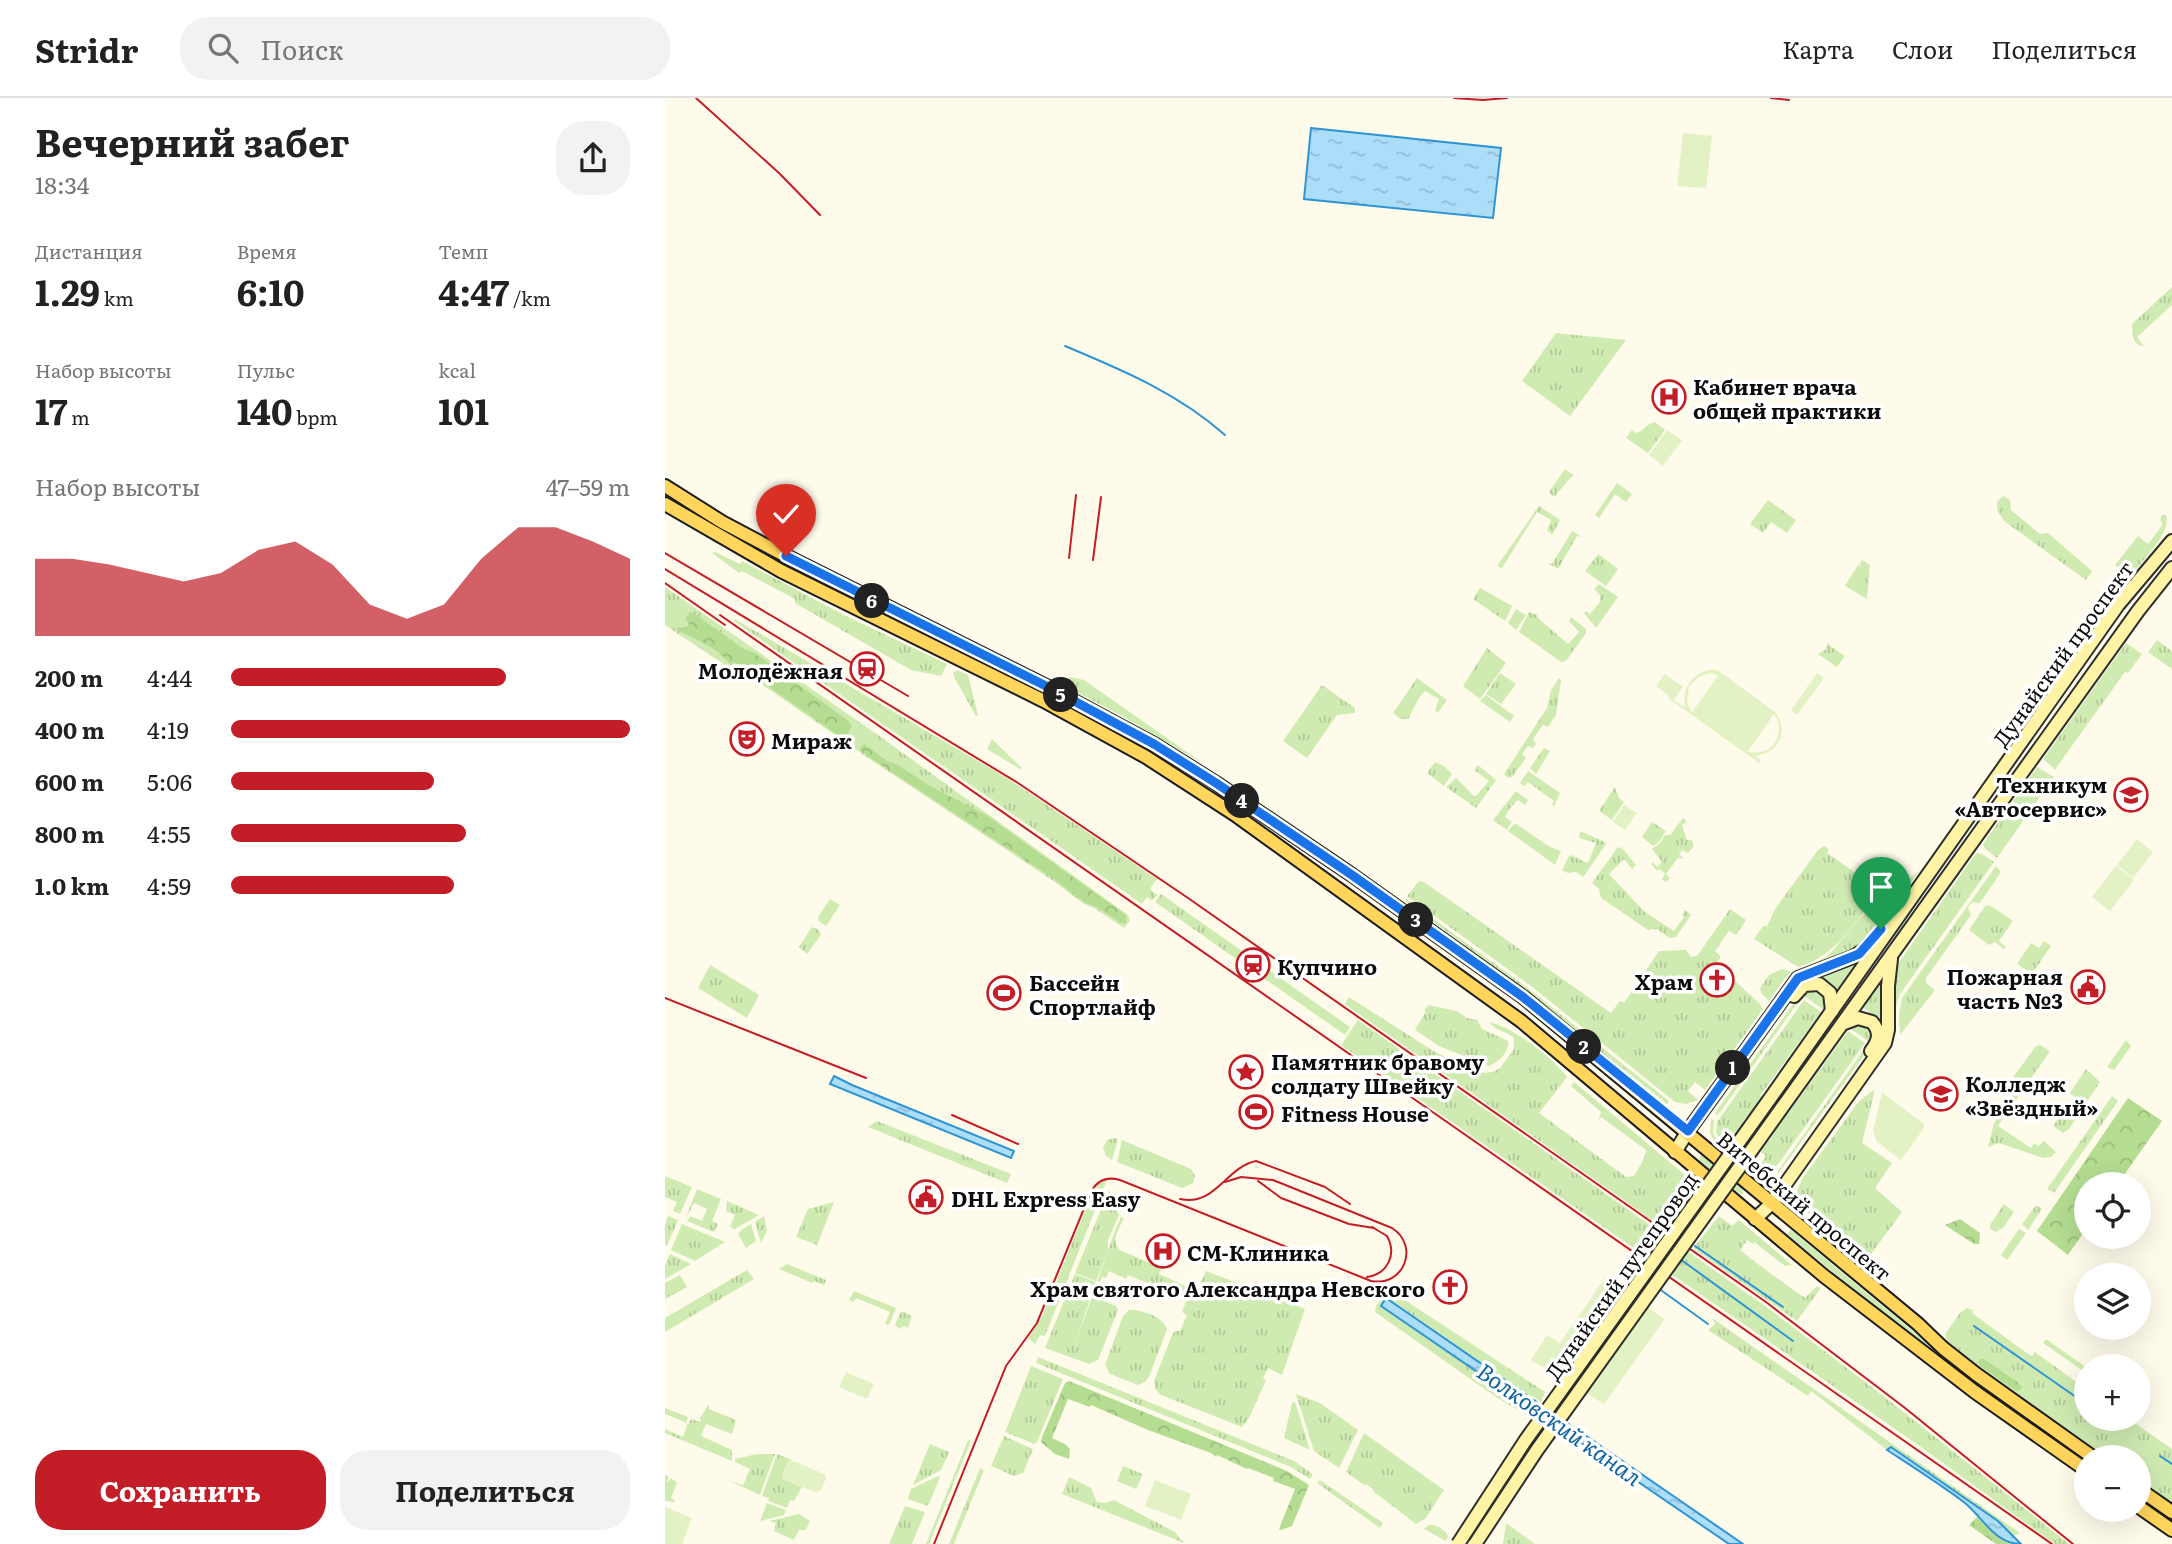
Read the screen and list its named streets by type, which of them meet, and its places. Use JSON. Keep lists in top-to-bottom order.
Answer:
{
  "streets": {
    "main road": ["Дунайский проспект", "Витебский проспект", "Дунайский путепровод"]
  },
  "crossings": [
    ["Дунайский проспект", "Дунайский путепровод"]
  ],
  "water": ["Волковский канал"],
  "places": {
    "hospital": ["Кабинет врача общей практики", "СМ-Клиника"],
    "station": ["Молодёжная", "Купчино"],
    "theatre": ["Мираж"],
    "school or university": ["Техникум «Автосервис»", "Колледж «Звёздный»"],
    "church": ["Храм", "Храм святого Александра Невского"],
    "public building": ["Пожарная часть №3", "DHL Express Easy"],
    "sports": ["Бассейн Спортлайф", "Fitness House"],
    "place": ["Памятник бравому солдату Швейку"]
  },
  "page": {
    "header": "Stridr",
    "search": "Поиск",
    "nav": ["Карта", "Слои", "Поделиться"],
    "heading": ["Вечерний забег", "18:34"],
    "stats": [
      ["Дистанция", "1.29 km"],
      ["Время", "6:10"],
      ["Темп", "4:47 /km"],
      ["Набор высоты", "17 m"],
      ["Пульс", "140 bpm"],
      ["kcal", "101"]
    ],
    "chart": ["Набор высоты", "47–59 m"],
    "pins": [
      "6",
      "5",
      "4",
      "3",
      "2",
      "1"
    ],
    "list": [
      {
        "name": "200 m",
        "note": "4:44"
      },
      {
        "name": "400 m",
        "note": "4:19"
      },
      {
        "name": "600 m",
        "note": "5:06"
      },
      {
        "name": "800 m",
        "note": "4:55"
      },
      {
        "name": "1.0 km",
        "note": "4:59"
      }
    ],
    "map_buttons": ["+", "−"],
    "buttons": ["Сохранить", "Поделиться"]
  }
}
